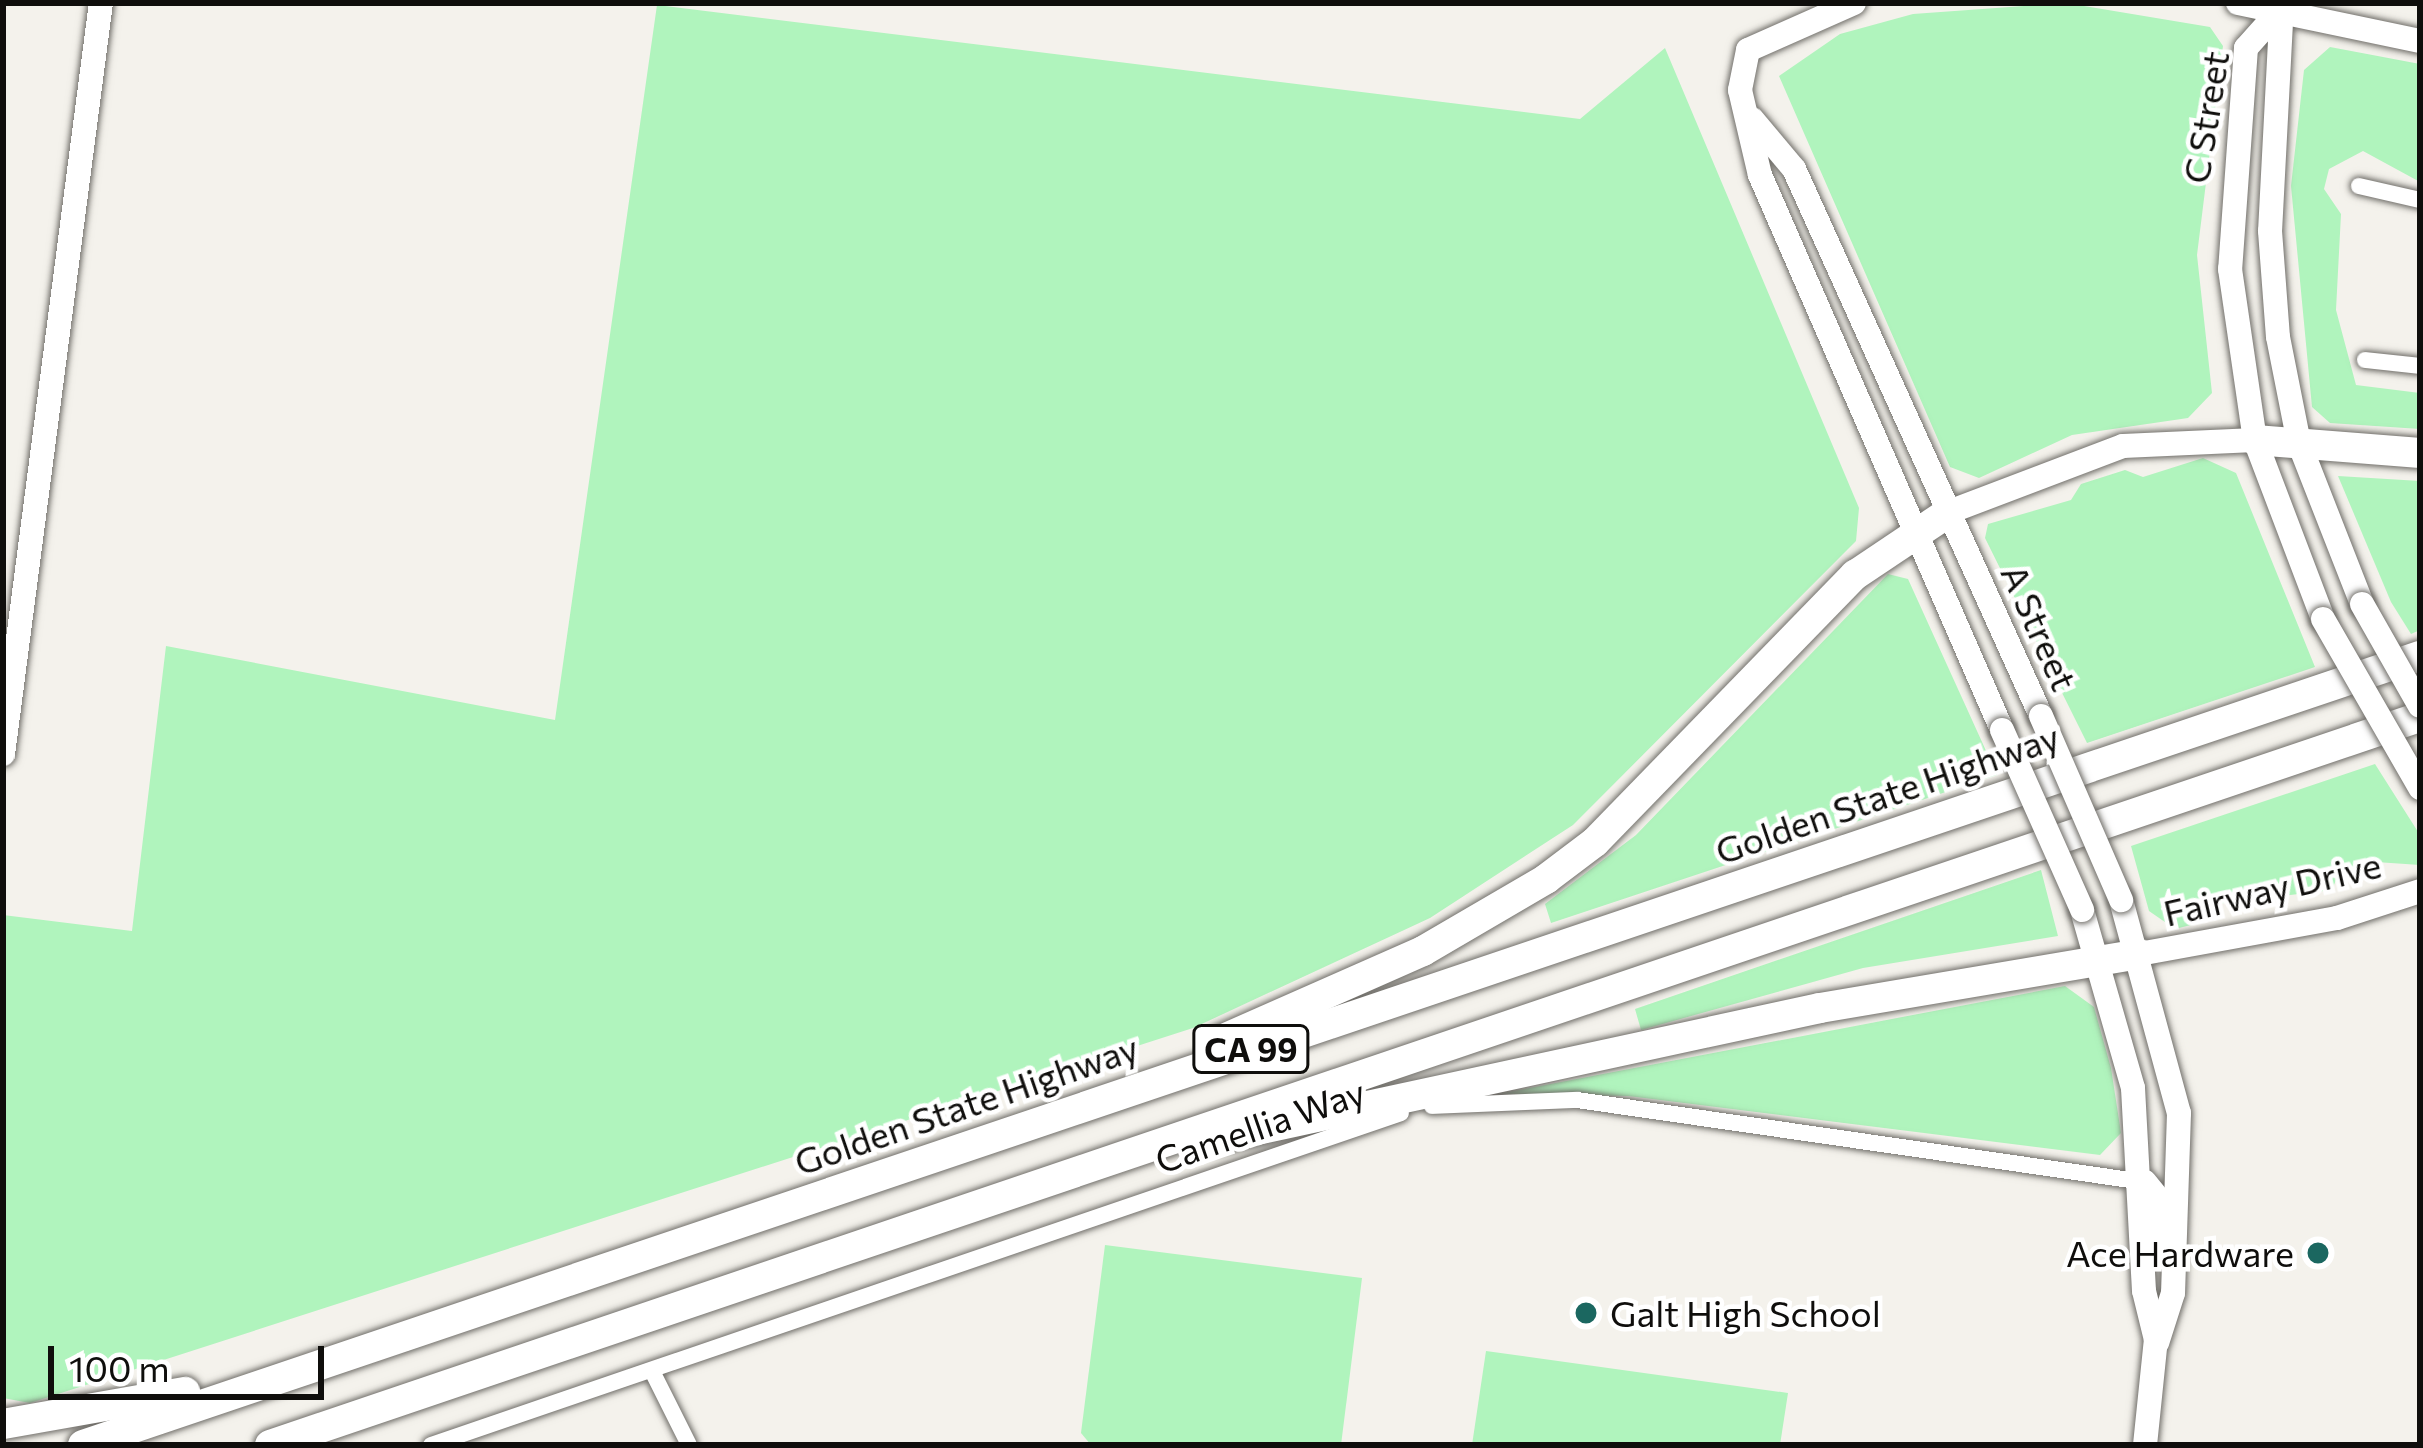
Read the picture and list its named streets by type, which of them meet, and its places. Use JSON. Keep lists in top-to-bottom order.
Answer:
{
  "streets": {
    "highway": ["Golden State Highway", "CA 99"],
    "street": [
      "C Street",
      "A Street",
      "Fairway Drive",
      "Camellia Way"
    ]
  },
  "crossings": [
    ["A Street", "Fairway Drive"],
    ["A Street", "Camellia Way"]
  ],
  "places": ["Ace Hardware", "Galt High School"],
  "scale_bar": "100 m"
}
